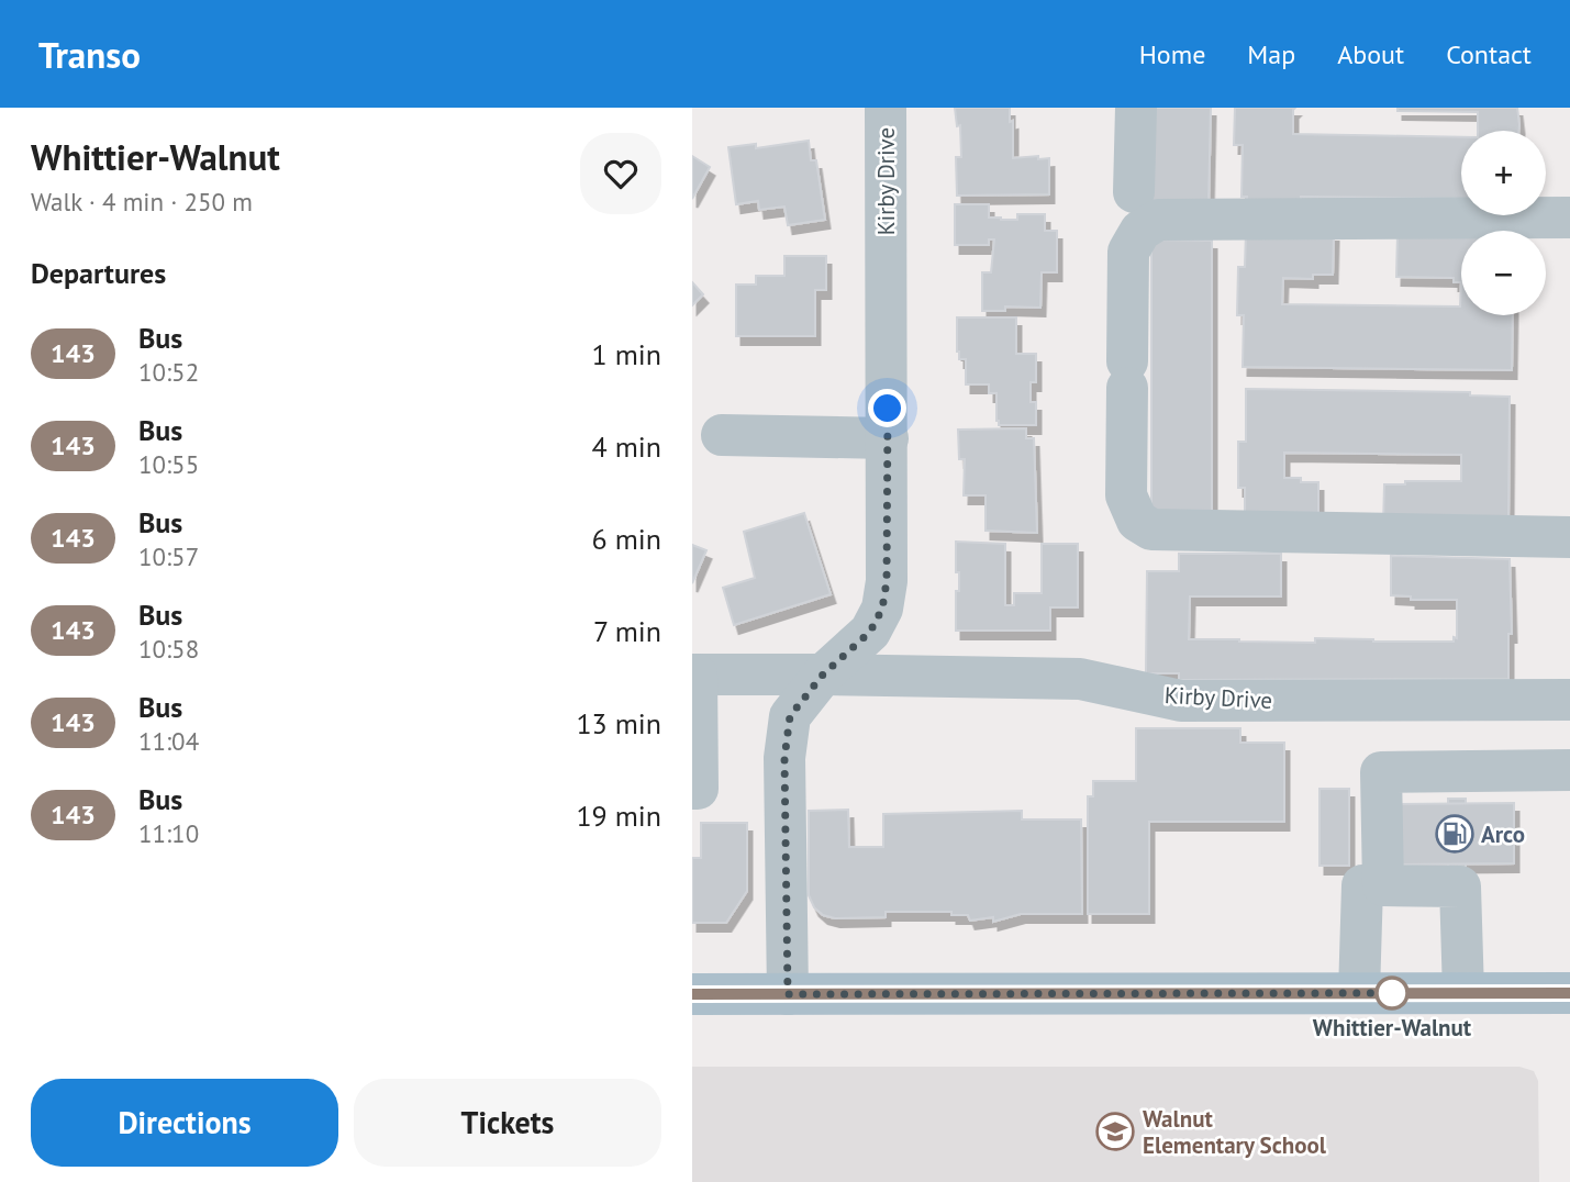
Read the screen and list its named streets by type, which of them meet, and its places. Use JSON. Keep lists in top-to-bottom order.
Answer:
{
  "streets": {
    "street": ["Kirby Drive"]
  },
  "places": {
    "fuel station": ["Arco"],
    "other": ["Whittier-Walnut"],
    "school or university": ["Walnut Elementary School"]
  },
  "lines": ["bus line 143"],
  "page": {
    "header": "Transo",
    "nav": [
      "Home",
      "Map",
      "About",
      "Contact"
    ],
    "heading": [
      ["Whittier-Walnut", "Walk · 4 min · 250 m"],
      "Departures"
    ],
    "map_buttons": ["+", "−"],
    "list": [
      {
        "mark": "143",
        "name": "Bus",
        "note": "10:52",
        "value": "1 min"
      },
      {
        "mark": "143",
        "name": "Bus",
        "note": "10:55",
        "value": "4 min"
      },
      {
        "mark": "143",
        "name": "Bus",
        "note": "10:57",
        "value": "6 min"
      },
      {
        "mark": "143",
        "name": "Bus",
        "note": "10:58",
        "value": "7 min"
      },
      {
        "mark": "143",
        "name": "Bus",
        "note": "11:04",
        "value": "13 min"
      },
      {
        "mark": "143",
        "name": "Bus",
        "note": "11:10",
        "value": "19 min"
      }
    ],
    "buttons": ["Directions", "Tickets"]
  }
}
